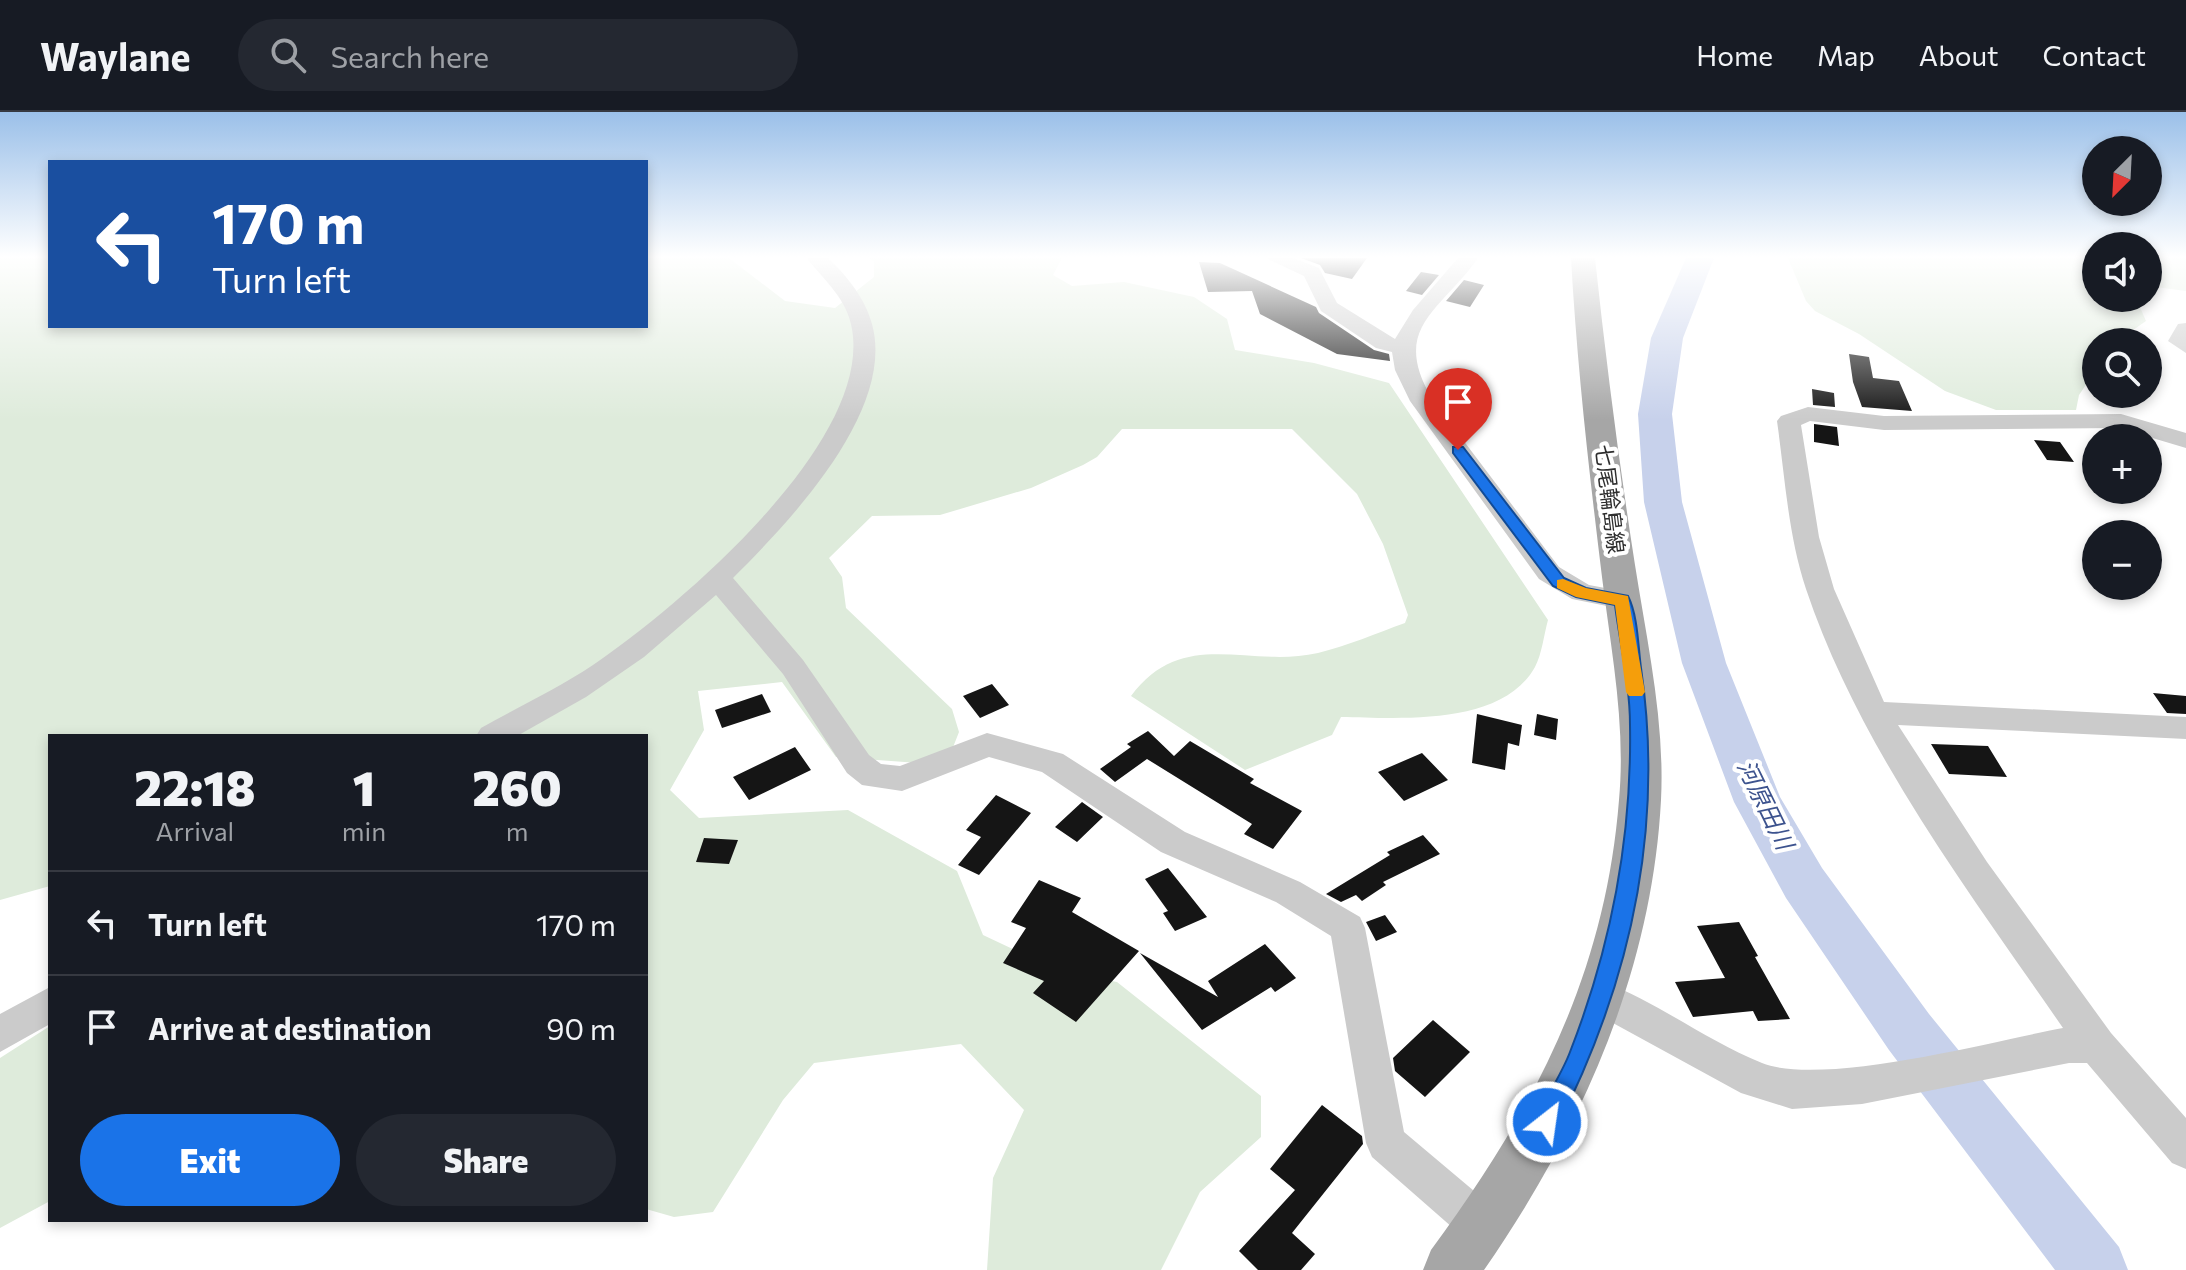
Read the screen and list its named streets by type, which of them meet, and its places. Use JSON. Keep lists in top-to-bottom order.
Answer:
{
  "streets": {
    "main road": ["七尾輪島線"]
  },
  "water": ["河原田川"],
  "north": "bottom left",
  "page": {
    "header": "Waylane",
    "search": "Search here",
    "nav": [
      "Home",
      "Map",
      "About",
      "Contact"
    ],
    "map_buttons": ["+", "−"],
    "turn": ["170 m", "Turn left"],
    "eta": [
      "22:18",
      "Arrival",
      "1",
      "min",
      "260",
      "m"
    ],
    "list": [
      {
        "name": "Turn left",
        "value": "170 m"
      },
      {
        "name": "Arrive at destination",
        "value": "90 m"
      }
    ],
    "buttons": ["Exit", "Share"]
  }
}
